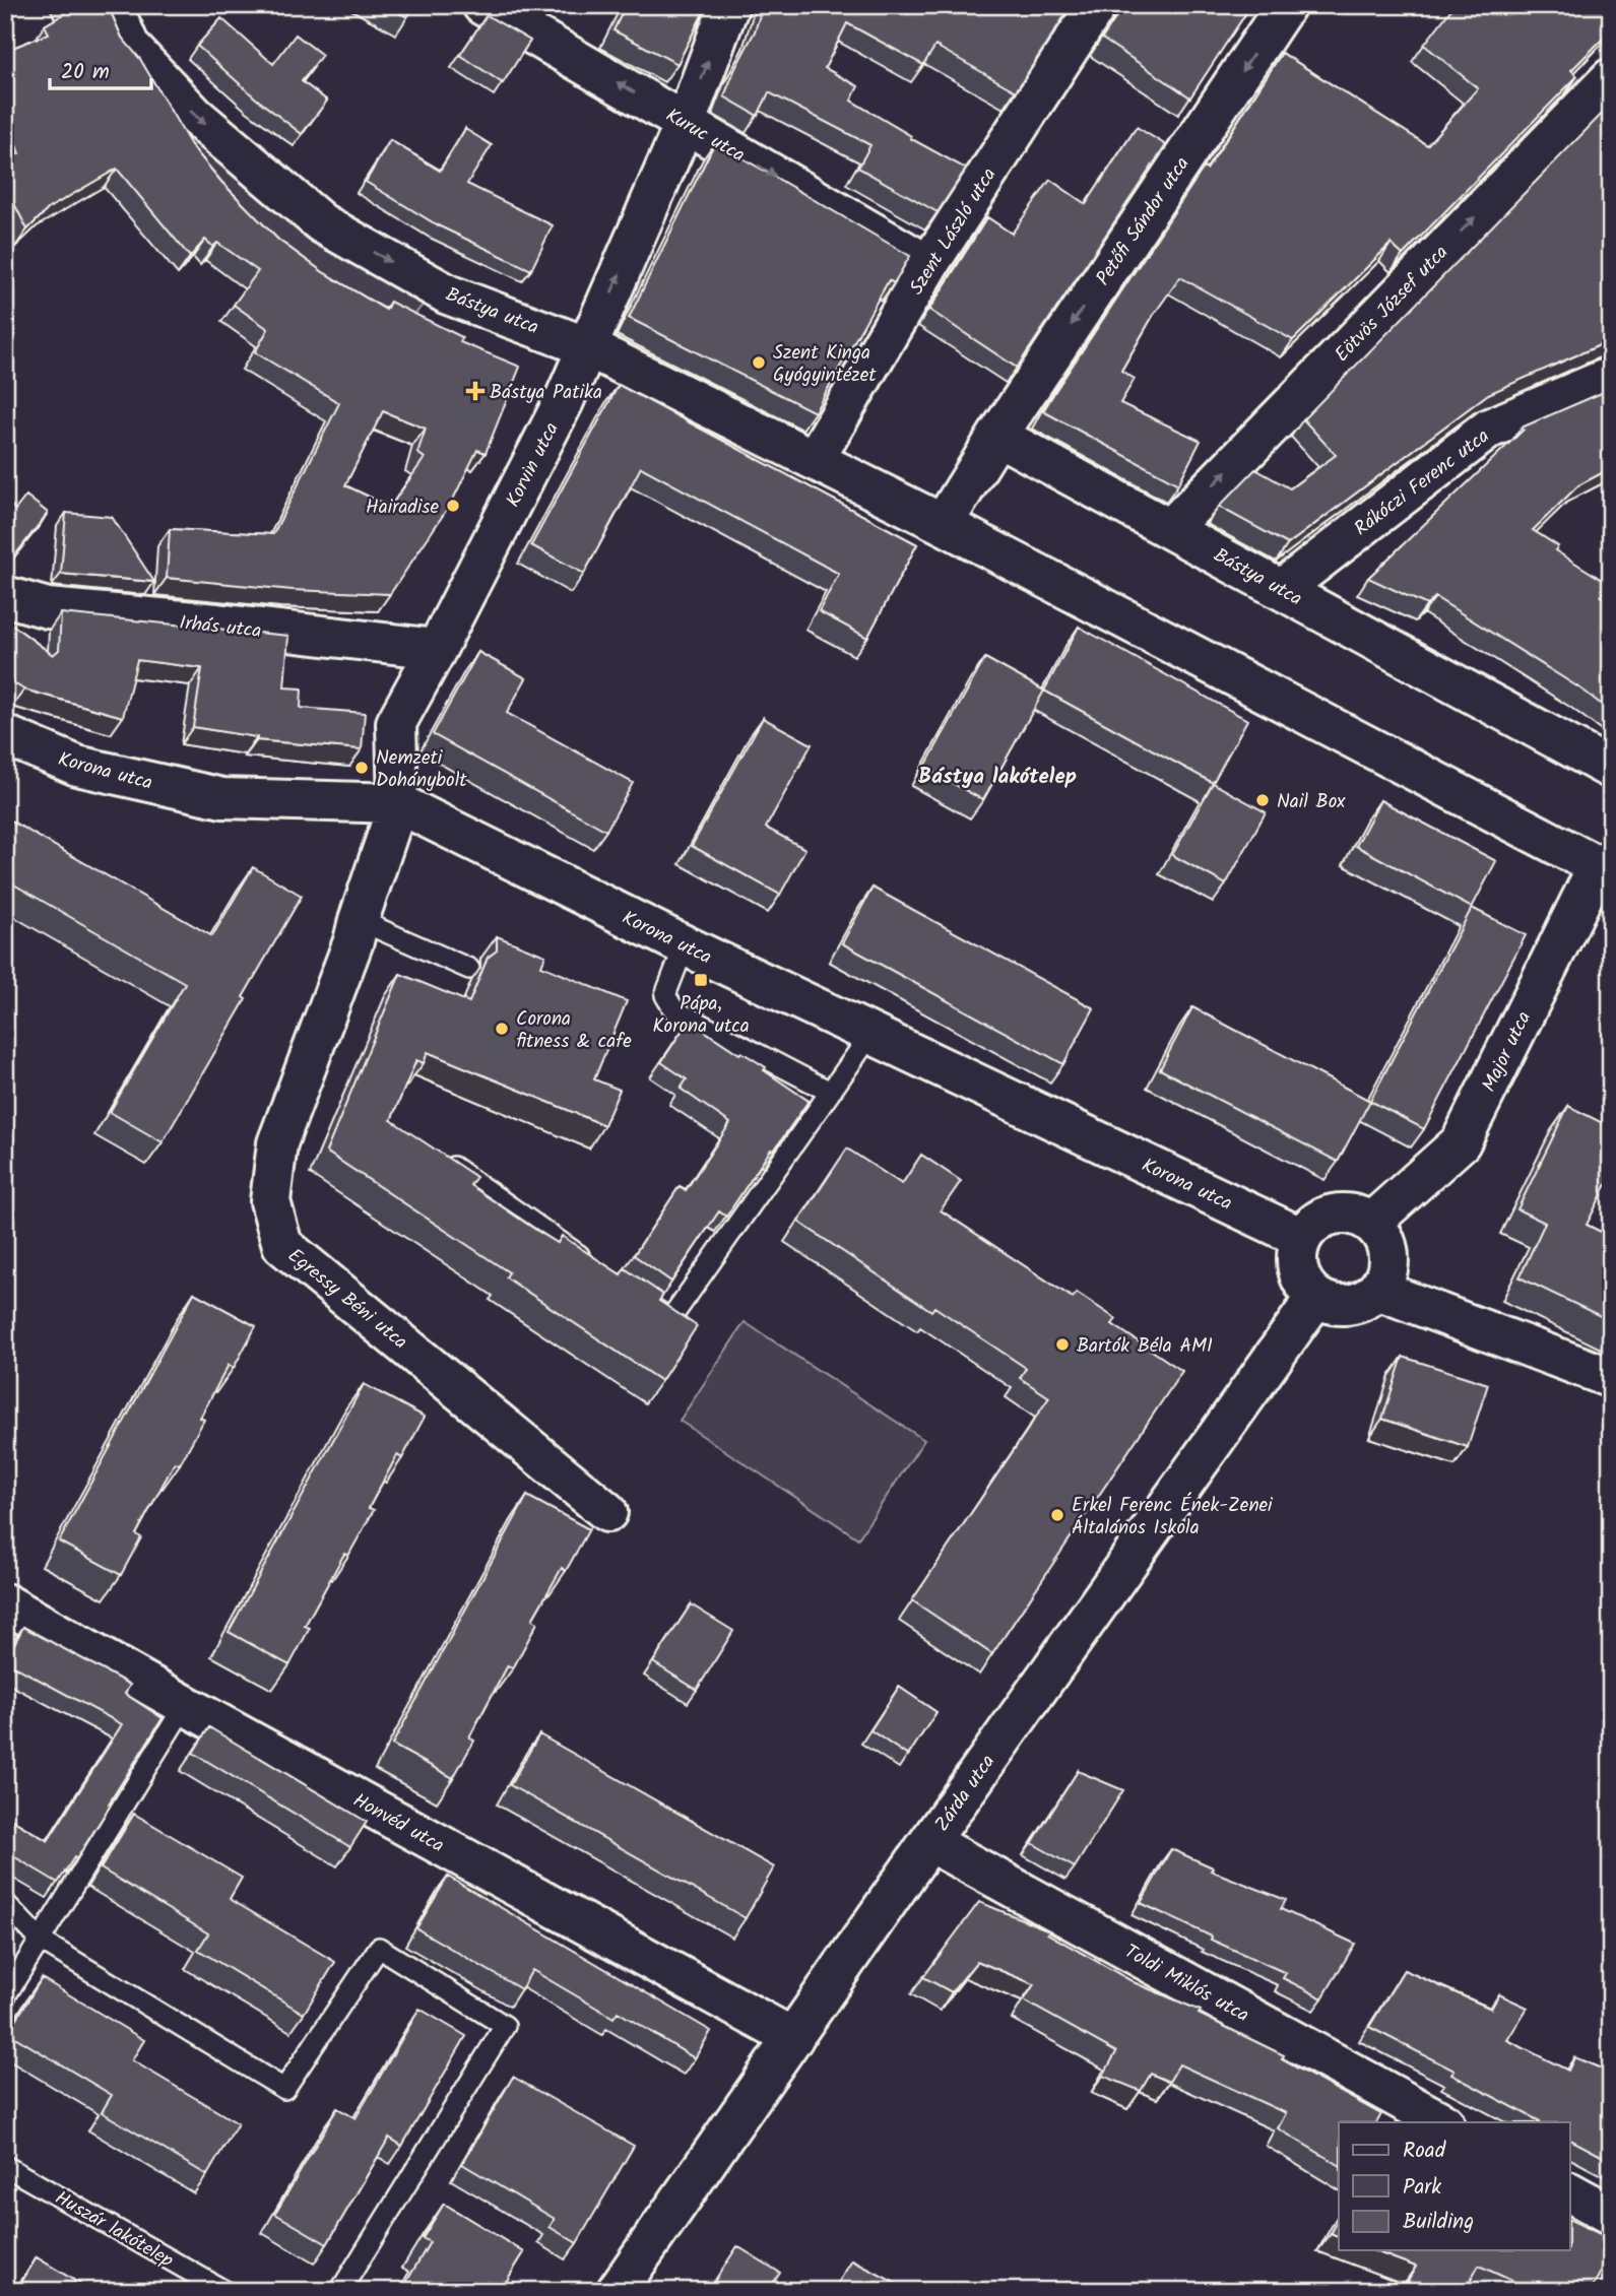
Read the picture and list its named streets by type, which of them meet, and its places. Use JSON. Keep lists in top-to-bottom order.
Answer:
{
  "streets": {
    "street": [
      "Kuruc utca",
      "Petőfi Sándor utca",
      "Szent László utca",
      "Eötvös József utca",
      "Bástya utca",
      "Korvin utca",
      "Rákóczi Ferenc utca",
      "Irhás utca",
      "Korona utca",
      "Major utca",
      "Egressy Béni utca",
      "Zárda utca",
      "Honvéd utca",
      "Toldi Miklós utca"
    ],
    "lane": ["Huszár lakótelep"]
  },
  "crossings": [
    ["Kuruc utca", "Szent László utca"],
    ["Kuruc utca", "Korvin utca"],
    ["Petőfi Sándor utca", "Bástya utca"],
    ["Szent László utca", "Bástya utca"],
    ["Eötvös József utca", "Bástya utca"],
    ["Bástya utca", "Korvin utca"],
    ["Bástya utca", "Rákóczi Ferenc utca"],
    ["Bástya utca", "Major utca"],
    ["Korvin utca", "Irhás utca"],
    ["Korvin utca", "Korona utca"],
    ["Korvin utca", "Egressy Béni utca"],
    ["Korona utca", "Major utca"],
    ["Korona utca", "Egressy Béni utca"],
    ["Korona utca", "Zárda utca"],
    ["Major utca", "Zárda utca"],
    ["Zárda utca", "Honvéd utca"],
    ["Zárda utca", "Toldi Miklós utca"]
  ],
  "one_way": ["Petőfi Sándor utca", "Eötvös József utca", "Korvin utca"],
  "districts": ["Bástya lakótelep"],
  "places": {
    "other": [
      "Szent Kinga Gyógyintézet",
      "Hairadise",
      "Nemzeti Dohánybolt",
      "Nail Box",
      "Corona fitness & cafe",
      "Bartók Béla AMI",
      "Erkel Ferenc Ének-Zenei Általános Iskola"
    ],
    "health": ["Bástya Patika"],
    "transit": ["Pápa, Korona utca"]
  },
  "legend": ["Road", "Park", "Building"],
  "scale_bar": "20 m"
}
